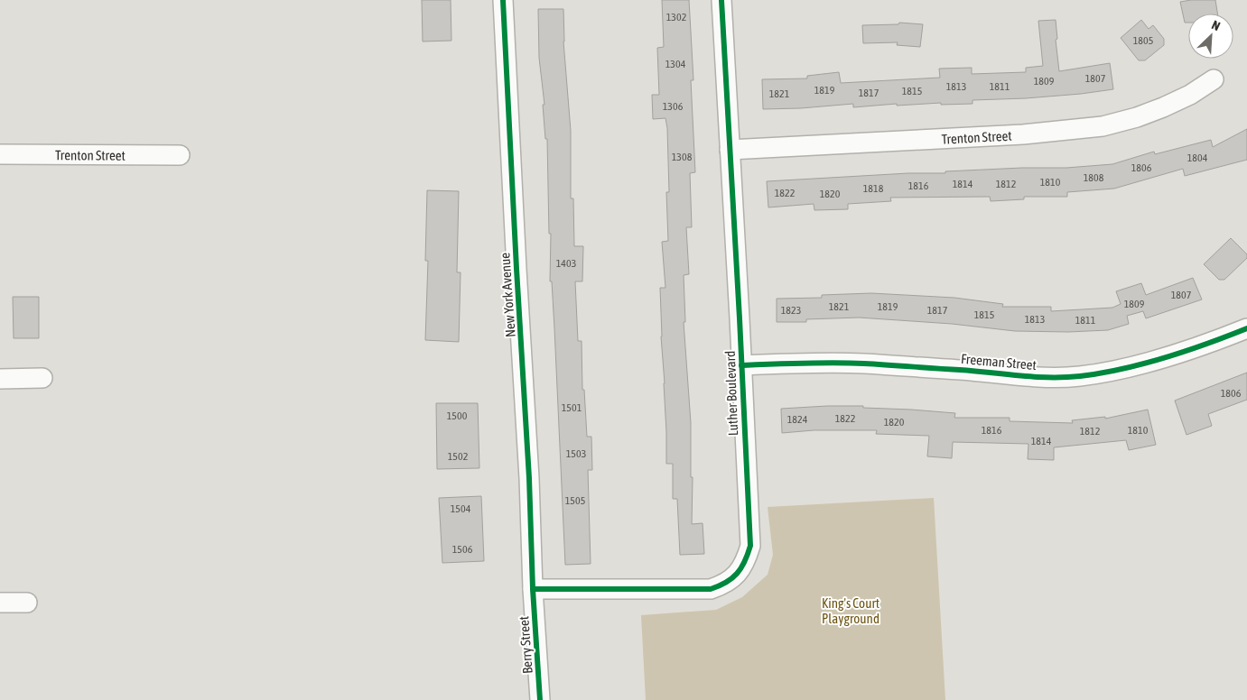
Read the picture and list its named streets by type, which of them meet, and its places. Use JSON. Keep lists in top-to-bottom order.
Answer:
{
  "streets": {
    "street": [
      "Trenton Street",
      "New York Avenue",
      "Freeman Street",
      "Luther Boulevard",
      "Berry Street"
    ]
  },
  "crossings": [
    ["Trenton Street", "Luther Boulevard"],
    ["New York Avenue", "Luther Boulevard"],
    ["New York Avenue", "Berry Street"],
    ["Freeman Street", "Luther Boulevard"],
    ["Luther Boulevard", "Berry Street"]
  ],
  "parks": ["King's Court Playground"],
  "house_numbers": [
    "1302",
    "1805",
    "1304",
    "1807",
    "1809",
    "1813",
    "1811",
    "1819",
    "1815",
    "1817",
    "1821",
    "1306",
    "1308",
    "1804",
    "1806",
    "1808",
    "1810",
    "1814",
    "1812",
    "1816",
    "1818",
    "1822",
    "1820",
    "1403",
    "1807",
    "1809",
    "1821",
    "1819",
    "1823",
    "1817",
    "1815",
    "1813",
    "1811",
    "1806",
    "1501",
    "1500",
    "1822",
    "1824",
    "1820",
    "1816",
    "1810",
    "1812",
    "1814",
    "1503",
    "1502",
    "1505",
    "1504",
    "1506"
  ],
  "north": "top right"
}
